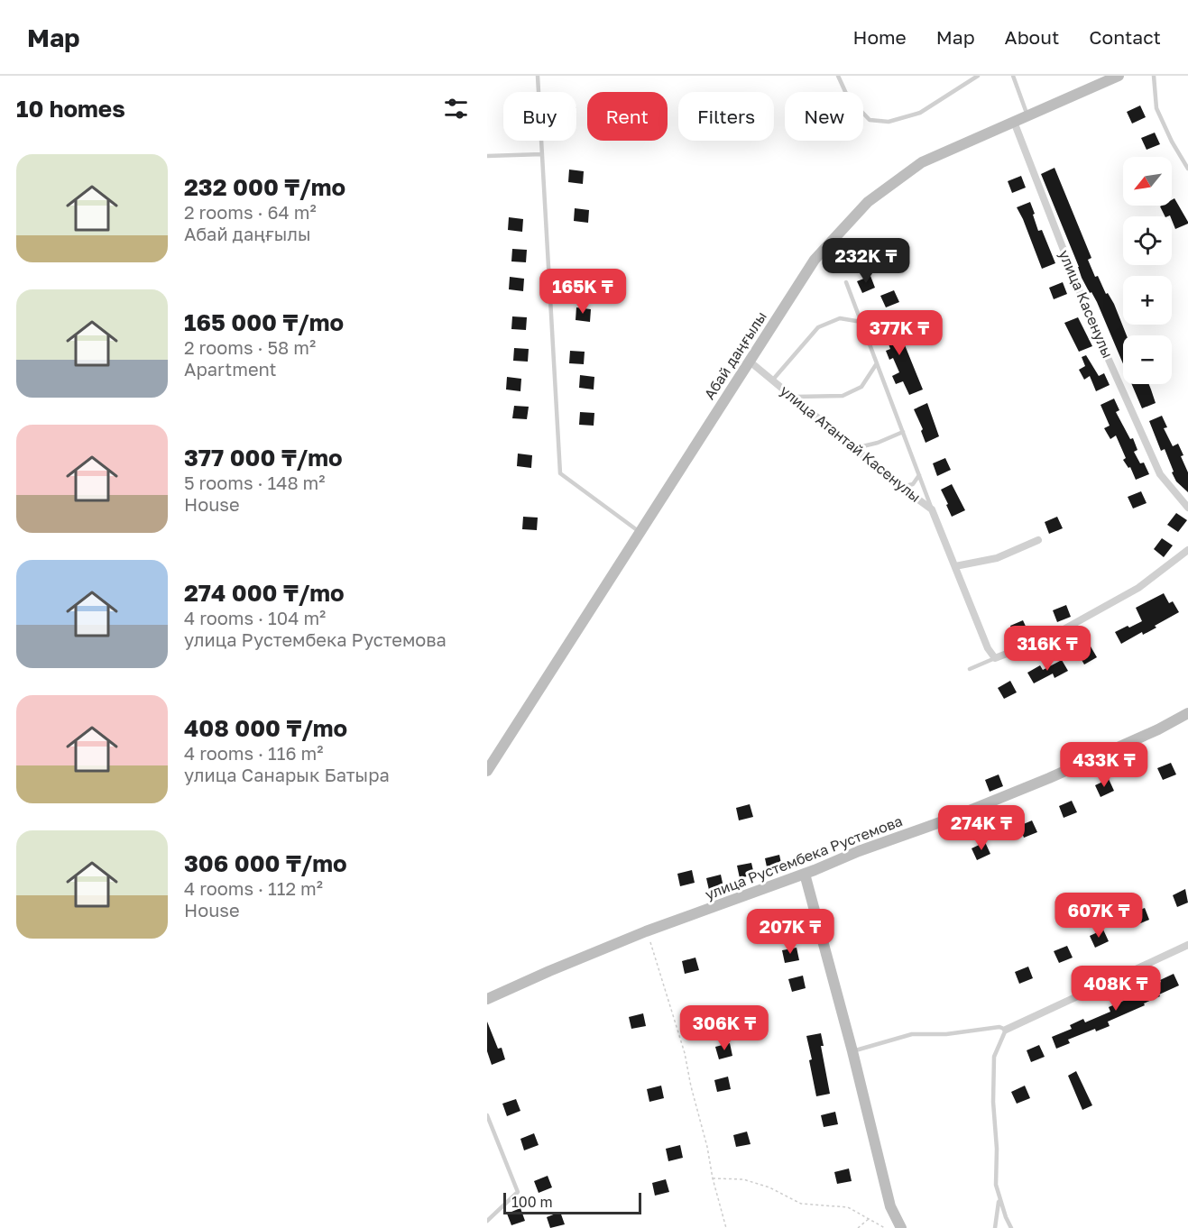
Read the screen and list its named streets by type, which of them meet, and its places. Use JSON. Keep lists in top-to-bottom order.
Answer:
{
  "streets": {
    "street": [
      "улица Касенулы",
      "Абай даңғылы",
      "улица Атантай Касенулы",
      "улица Рустембека Рустемова"
    ]
  },
  "crossings": [
    ["улица Касенулы", "Абай даңғылы"],
    ["Абай даңғылы", "улица Атантай Касенулы"]
  ],
  "scale_bar": "100 m",
  "north": "bottom left",
  "page": {
    "header": "Map",
    "nav": [
      "Home",
      "Map",
      "About",
      "Contact"
    ],
    "heading": "10 homes",
    "chip": [
      "Buy",
      "Rent",
      "Filters",
      "New"
    ],
    "list": [
      {
        "name": "232 000 ₸/mo",
        "note": "2 rooms · 64 m² · Абай даңғылы"
      },
      {
        "name": "165 000 ₸/mo",
        "note": "2 rooms · 58 m² · Apartment"
      },
      {
        "name": "377 000 ₸/mo",
        "note": "5 rooms · 148 m² · House"
      },
      {
        "name": "274 000 ₸/mo",
        "note": "4 rooms · 104 m² · улица Рустембека Рустемова"
      },
      {
        "name": "408 000 ₸/mo",
        "note": "4 rooms · 116 m² · улица Санарык Батыра"
      },
      {
        "name": "306 000 ₸/mo",
        "note": "4 rooms · 112 m² · House"
      }
    ],
    "map_buttons": ["+", "−"],
    "price": [
      "232K ₸",
      "165K ₸",
      "377K ₸",
      "316K ₸",
      "433K ₸",
      "274K ₸",
      "607K ₸",
      "207K ₸",
      "408K ₸",
      "306K ₸"
    ],
    "scale": "100 m"
  }
}
